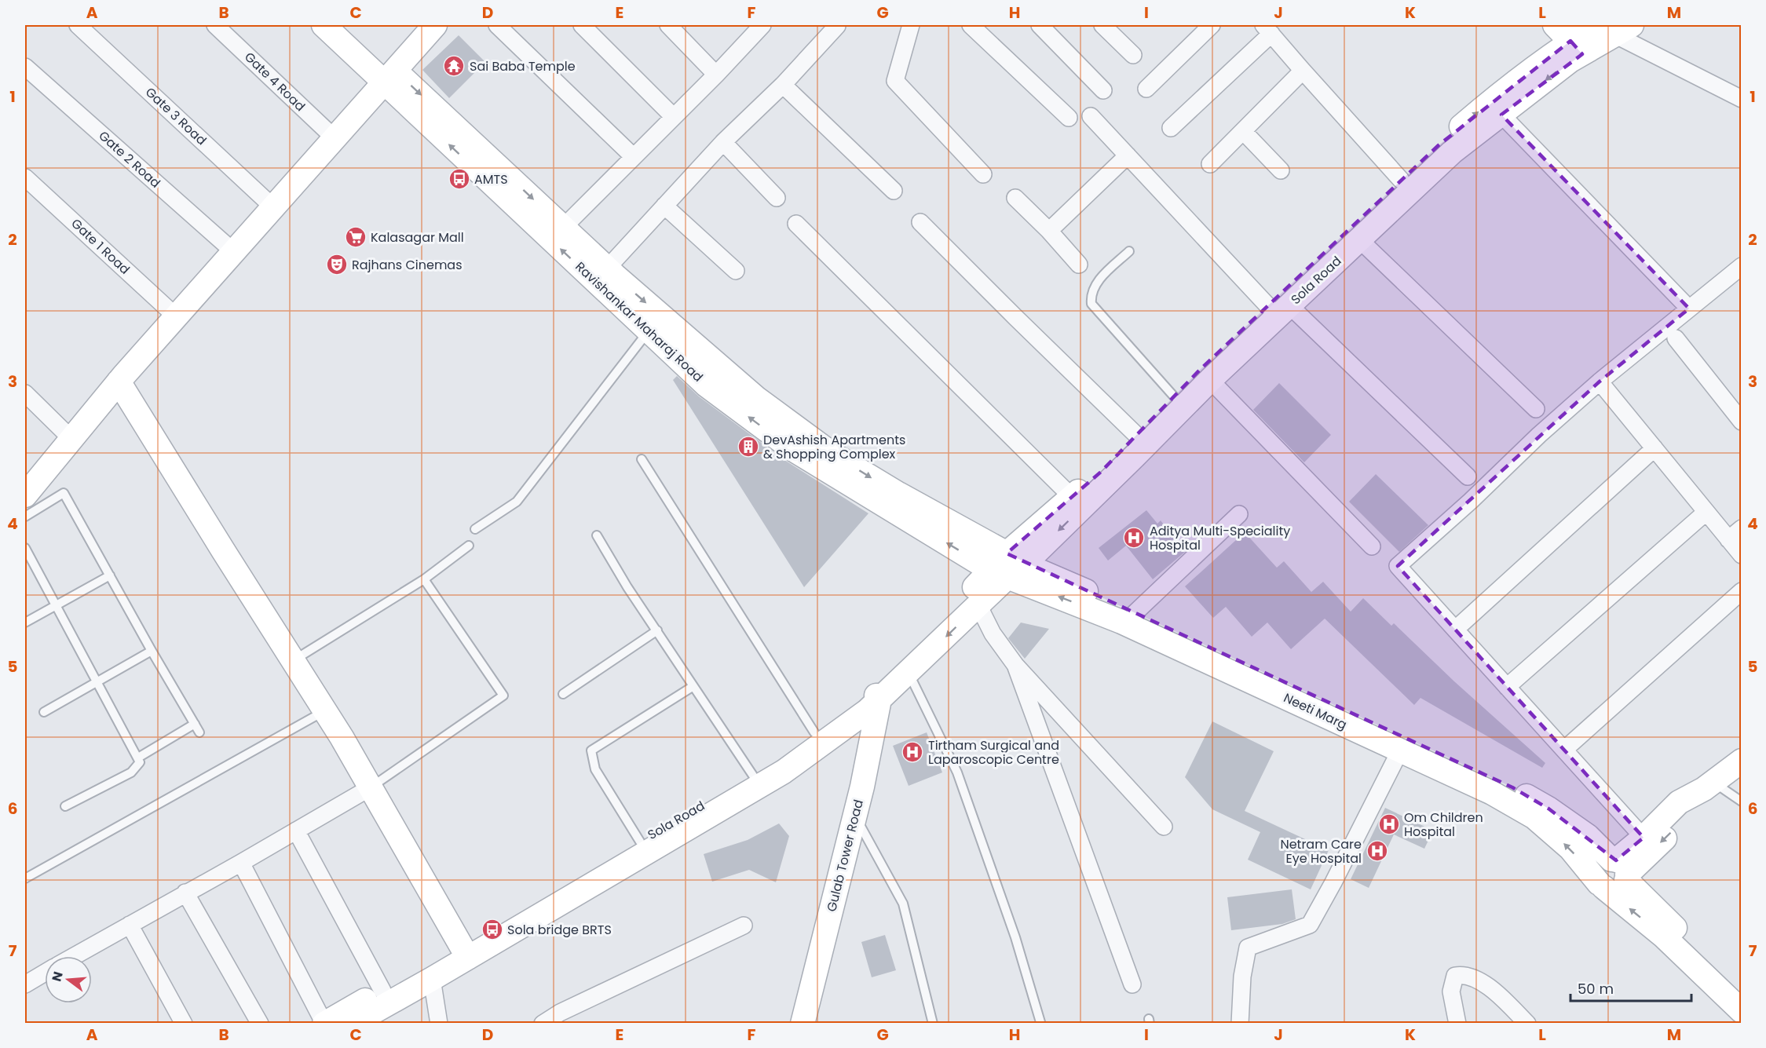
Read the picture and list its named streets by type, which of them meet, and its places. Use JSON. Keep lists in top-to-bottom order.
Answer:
{
  "streets": {
    "main road": [
      "Sola Road",
      "Ravishankar Maharaj Road",
      "Neeti Marg",
      "Gulab Tower Road"
    ],
    "street": [
      "Gate 4 Road",
      "Gate 3 Road",
      "Gate 2 Road",
      "Gate 1 Road"
    ]
  },
  "crossings": [
    ["Sola Road", "Ravishankar Maharaj Road"],
    ["Sola Road", "Neeti Marg"],
    ["Sola Road", "Gulab Tower Road"],
    ["Ravishankar Maharaj Road", "Neeti Marg"]
  ],
  "places": {
    "temple": ["Sai Baba Temple"],
    "bus stop": ["AMTS", "Sola bridge BRTS"],
    "supermarket": ["Kalasagar Mall"],
    "theatre": ["Rajhans Cinemas"],
    "building": ["DevAshish Apartments & Shopping Complex"],
    "hospital": [
      "Aditya Multi-Speciality Hospital",
      "Tirtham Surgical and Laparoscopic Centre",
      "Om Children Hospital",
      "Netram Care Eye Hospital"
    ]
  },
  "scale_bar": "50 m",
  "north": "left",
  "grid": {
    "columns": [
      "A",
      "B",
      "C",
      "D",
      "E",
      "F",
      "G",
      "H",
      "I",
      "J",
      "K",
      "L",
      "M"
    ],
    "rows": [
      "1",
      "2",
      "3",
      "4",
      "5",
      "6",
      "7"
    ]
  }
}
